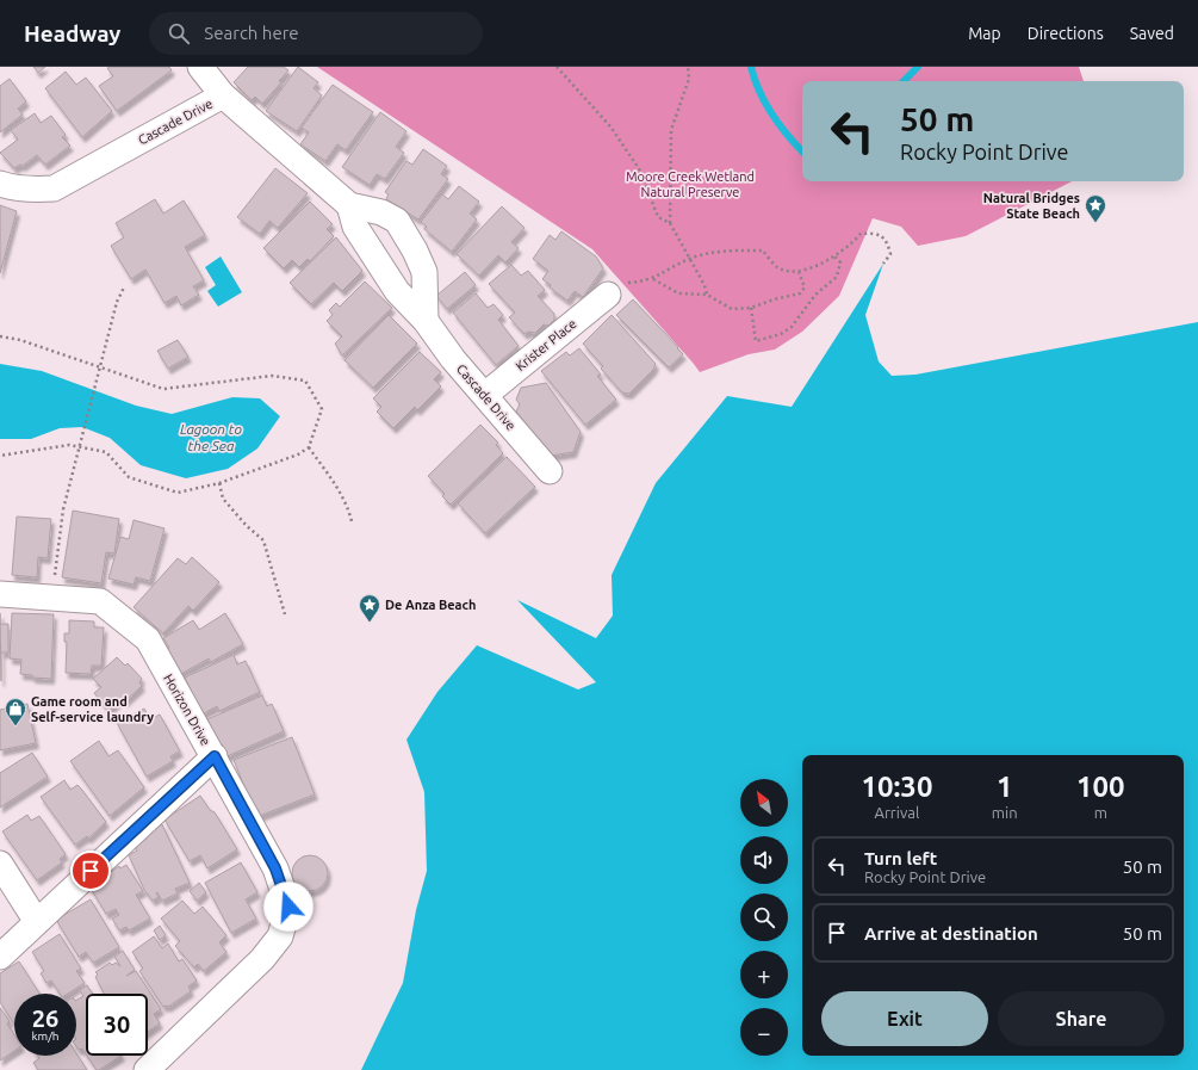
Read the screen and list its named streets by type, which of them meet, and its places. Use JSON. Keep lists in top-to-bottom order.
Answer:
{
  "streets": {
    "street": ["Cascade Drive", "Krister Place", "Horizon Drive"]
  },
  "crossings": [
    ["Cascade Drive", "Krister Place"]
  ],
  "water": ["Lagoon to the Sea"],
  "parks": ["Moore Creek Wetland Natural Preserve"],
  "places": {
    "place": ["Natural Bridges State Beach", "De Anza Beach"],
    "shop": ["Game room and Self-service laundry"]
  },
  "north": "top left",
  "page": {
    "header": "Headway",
    "search": "Search here",
    "nav": ["Map", "Directions", "Saved"],
    "turn": ["50 m", "Rocky Point Drive"],
    "eta": [
      "10:30",
      "Arrival",
      "1",
      "min",
      "100",
      "m"
    ],
    "map_buttons": ["+", "−"],
    "list": [
      {
        "name": "Turn left",
        "note": "Rocky Point Drive",
        "value": "50 m"
      },
      {
        "name": "Arrive at destination",
        "value": "50 m"
      }
    ],
    "buttons": ["Exit", "Share"],
    "speed": "26 km/h",
    "limit": "30"
  }
}
